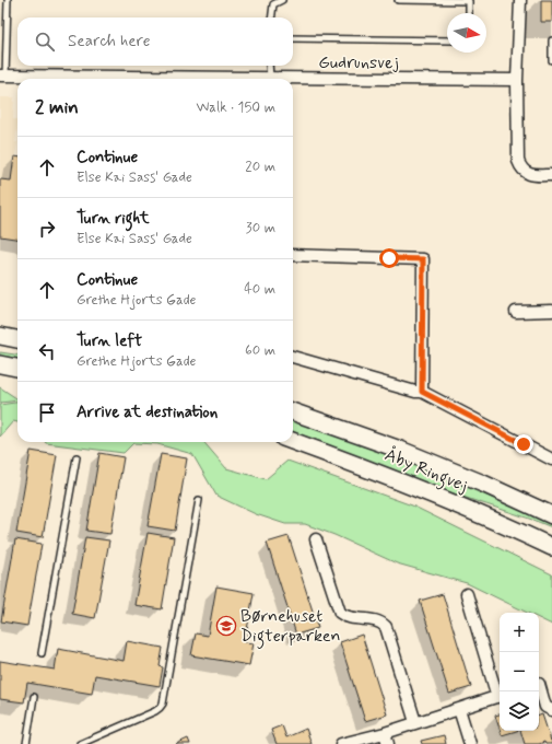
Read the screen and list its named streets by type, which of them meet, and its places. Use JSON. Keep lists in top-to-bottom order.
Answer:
{
  "streets": {
    "main road": ["Åby Ringvej"],
    "street": ["Gudrunsvej"]
  },
  "places": {
    "school or university": ["Børnehuset Digterparken"]
  },
  "north": "right",
  "page": {
    "search": "Search here",
    "heading": ["2 min", "Walk · 150 m"],
    "list": [
      ["Continue", "Else Kai Sass' Gade", "20 m"],
      ["Turn right", "Else Kai Sass' Gade", "30 m"],
      ["Continue", "Grethe Hjorts Gade", "40 m"],
      ["Turn left", "Grethe Hjorts Gade", "60 m"],
      "Arrive at destination"
    ],
    "map_buttons": ["+", "−"]
  }
}
